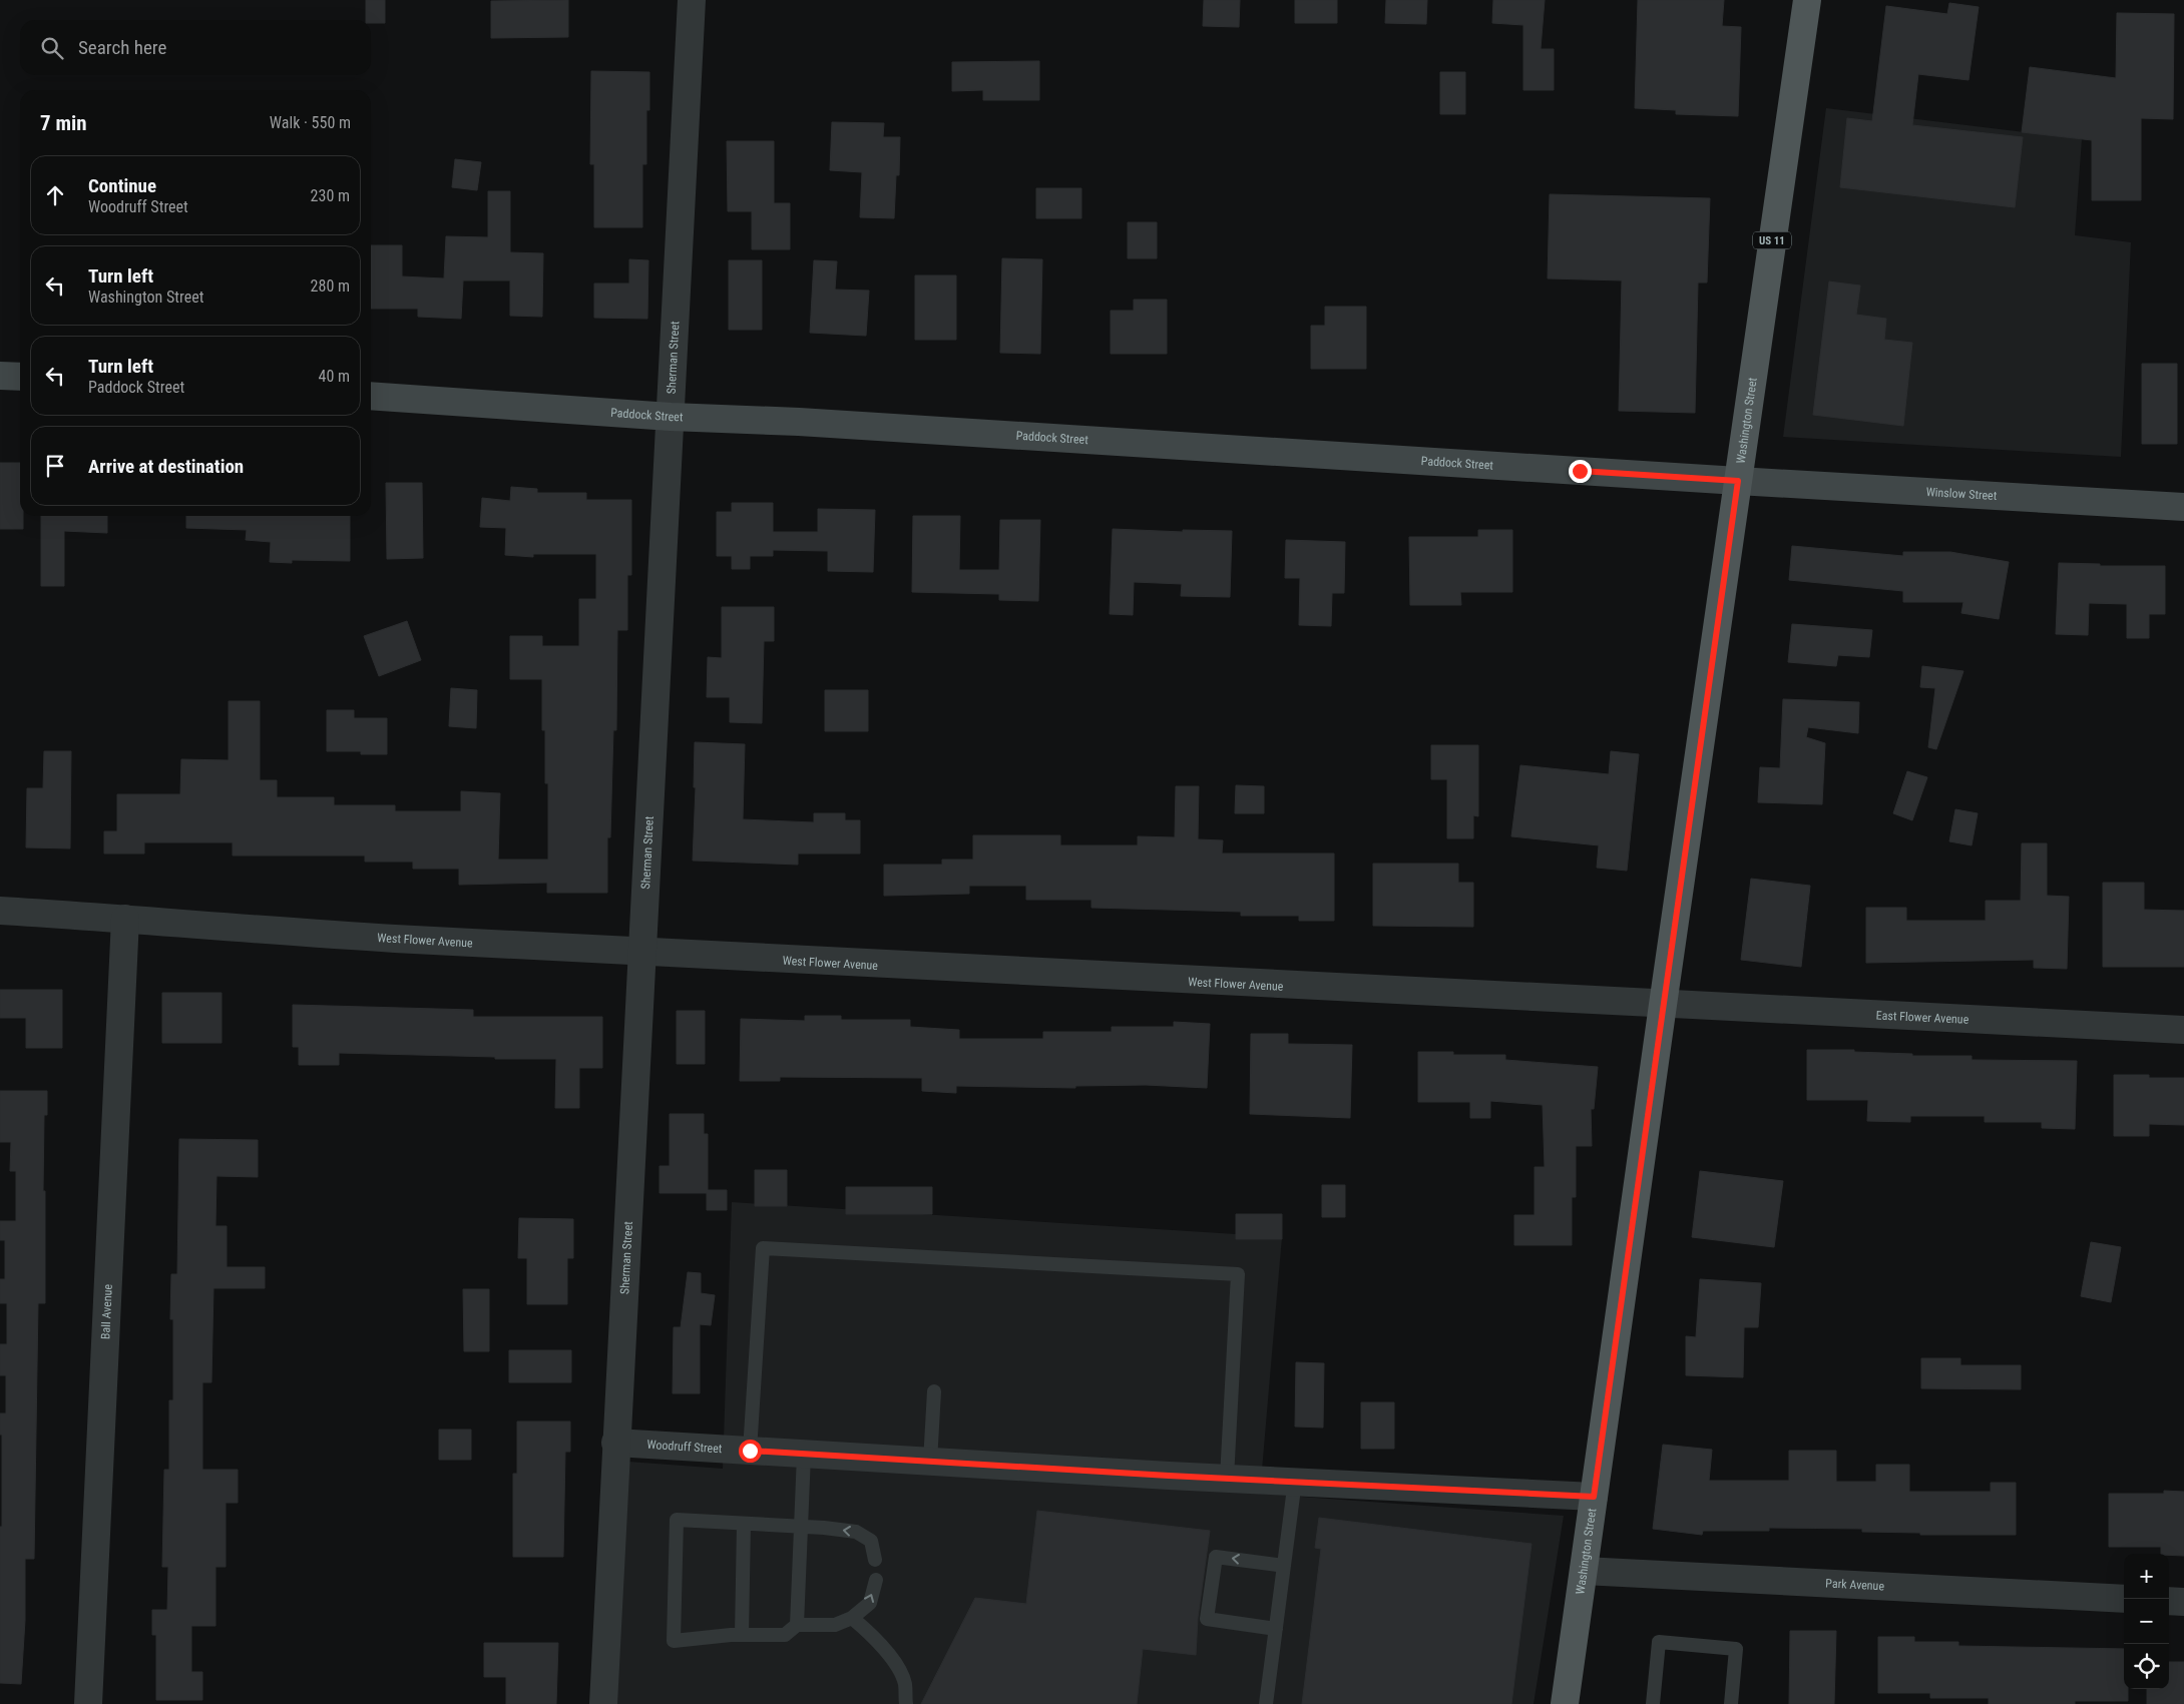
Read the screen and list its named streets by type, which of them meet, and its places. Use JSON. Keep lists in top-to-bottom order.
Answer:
{
  "streets": {
    "main road": [
      "US 11",
      "Paddock Street",
      "Washington Street",
      "Winslow Street"
    ],
    "street": [
      "Sherman Street",
      "West Flower Avenue",
      "East Flower Avenue",
      "Ball Avenue",
      "Woodruff Street",
      "Park Avenue"
    ]
  },
  "crossings": [
    ["Sherman Street", "Paddock Street"],
    ["Sherman Street", "West Flower Avenue"],
    ["Sherman Street", "Woodruff Street"],
    ["Paddock Street", "Washington Street"],
    ["Paddock Street", "Winslow Street"],
    ["Washington Street", "Winslow Street"],
    ["Washington Street", "West Flower Avenue"],
    ["Washington Street", "East Flower Avenue"],
    ["Washington Street", "Woodruff Street"],
    ["Washington Street", "Park Avenue"],
    ["West Flower Avenue", "East Flower Avenue"],
    ["West Flower Avenue", "Ball Avenue"]
  ],
  "page": {
    "search": "Search here",
    "heading": ["7 min", "Walk · 550 m"],
    "list": [
      ["Continue", "Woodruff Street", "230 m"],
      ["Turn left", "Washington Street", "280 m"],
      ["Turn left", "Paddock Street", "40 m"],
      "Arrive at destination"
    ],
    "map_buttons": ["+", "−"]
  }
}
